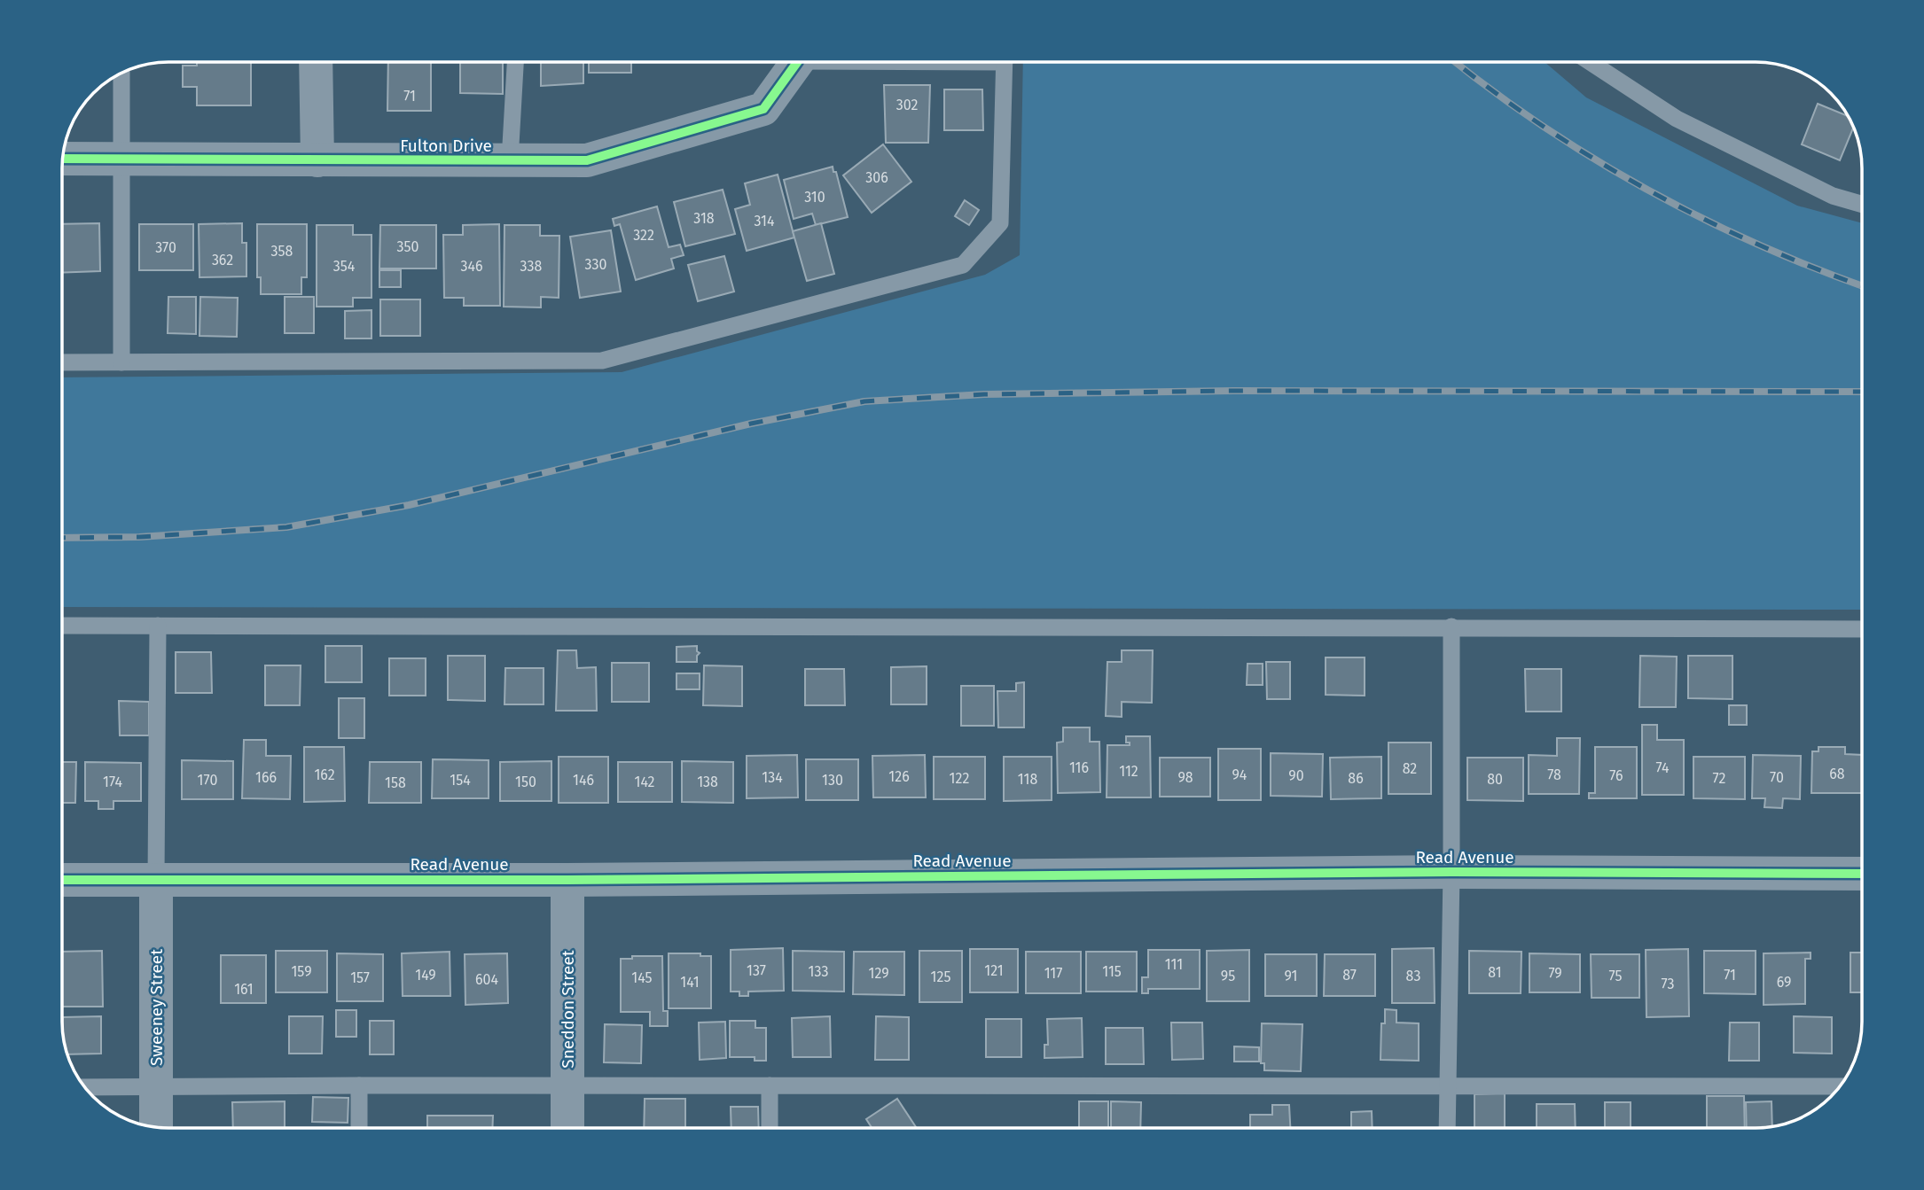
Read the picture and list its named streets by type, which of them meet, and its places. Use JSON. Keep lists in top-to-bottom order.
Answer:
{
  "streets": {
    "street": [
      "Fulton Drive",
      "Read Avenue",
      "Sweeney Street",
      "Sneddon Street"
    ]
  },
  "crossings": [
    ["Read Avenue", "Sweeney Street"],
    ["Read Avenue", "Sneddon Street"]
  ],
  "house_numbers": [
    "71",
    "302",
    "306",
    "310",
    "318",
    "314",
    "322",
    "350",
    "370",
    "358",
    "362",
    "330",
    "354",
    "346",
    "338",
    "116",
    "74",
    "82",
    "112",
    "68",
    "162",
    "94",
    "78",
    "90",
    "76",
    "126",
    "166",
    "134",
    "98",
    "70",
    "122",
    "86",
    "72",
    "118",
    "80",
    "170",
    "154",
    "146",
    "130",
    "174",
    "150",
    "142",
    "138",
    "158",
    "111",
    "137",
    "121",
    "159",
    "133",
    "115",
    "81",
    "129",
    "117",
    "79",
    "149",
    "87",
    "71",
    "95",
    "91",
    "83",
    "75",
    "125",
    "157",
    "145",
    "604",
    "141",
    "69",
    "73",
    "161"
  ]
}
